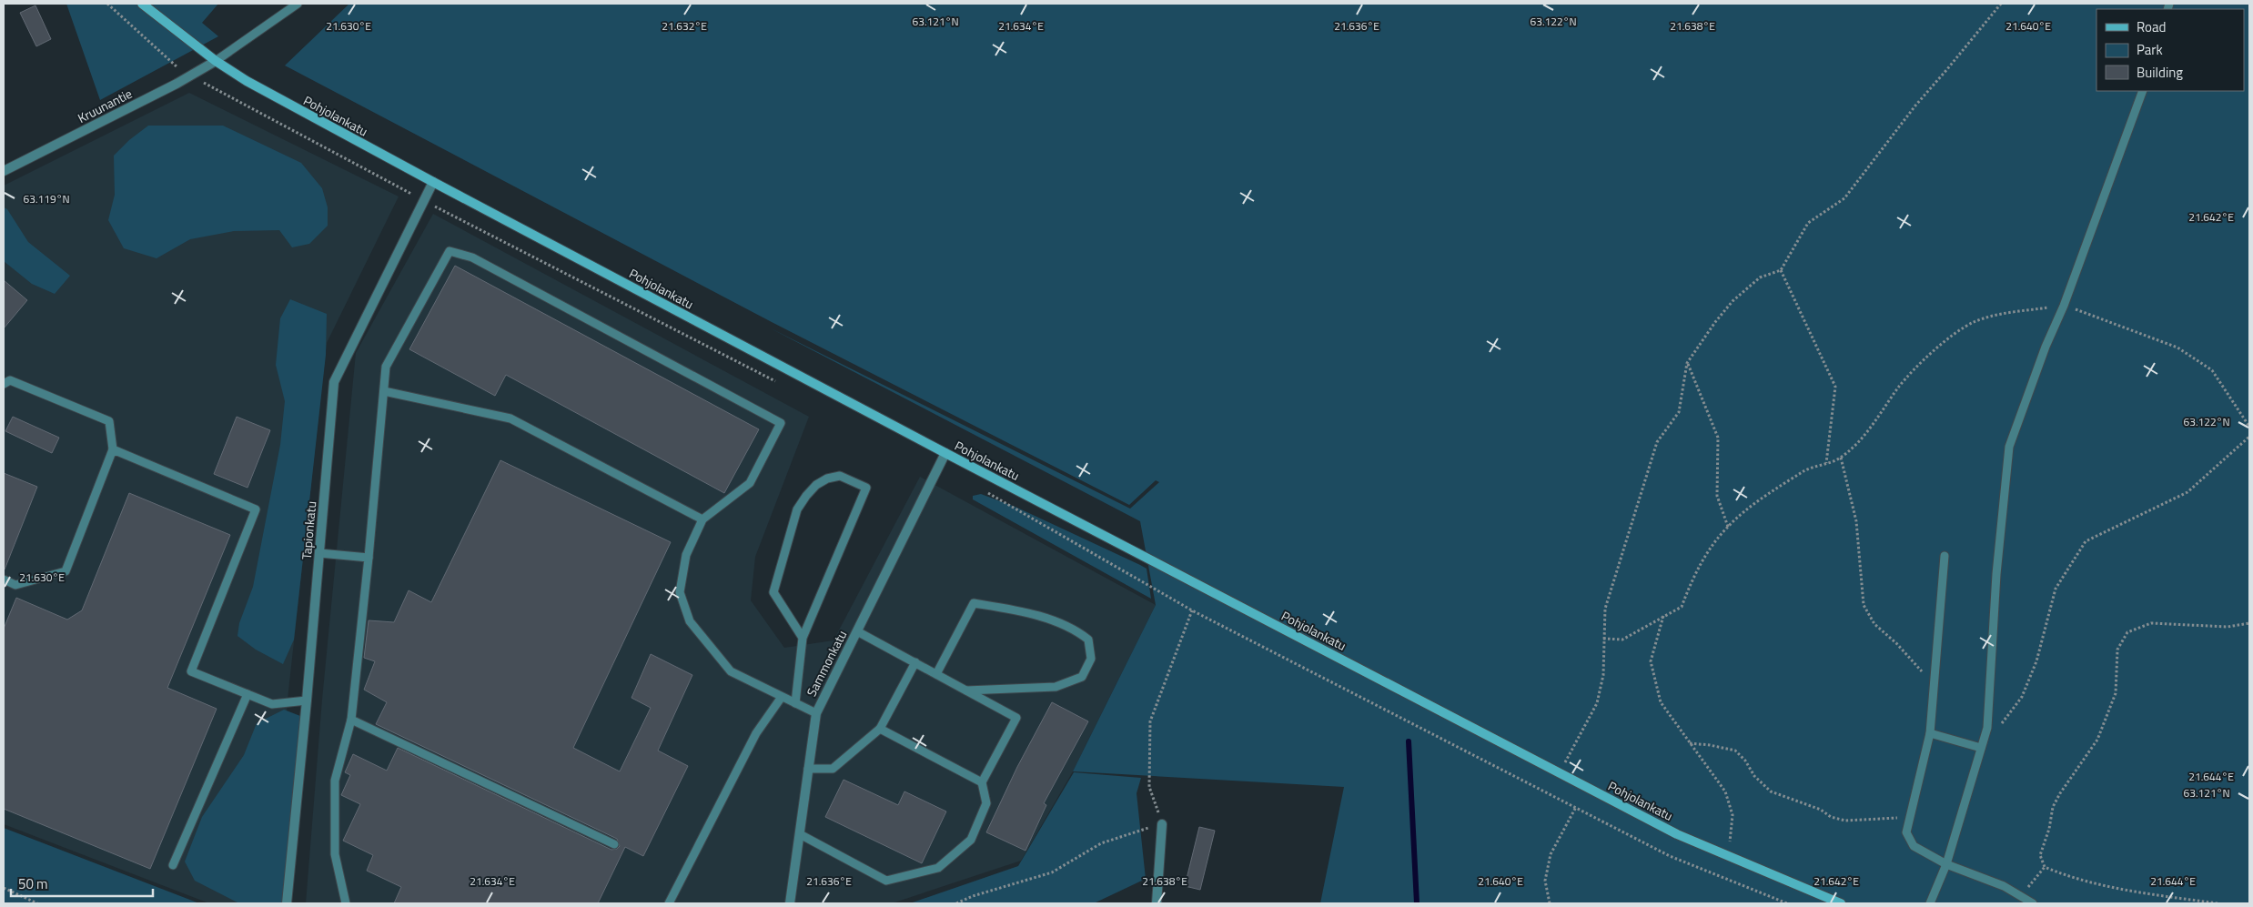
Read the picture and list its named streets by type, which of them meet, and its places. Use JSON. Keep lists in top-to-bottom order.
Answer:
{
  "streets": {
    "main road": ["Pohjolankatu"],
    "street": ["Kruunantie", "Tapionkatu", "Sammonkatu"]
  },
  "crossings": [
    ["Kruunantie", "Pohjolankatu"],
    ["Pohjolankatu", "Tapionkatu"],
    ["Pohjolankatu", "Sammonkatu"]
  ],
  "legend": ["Road", "Park", "Building"],
  "scale_bar": "50 m",
  "coordinates": [
    "63.121°N",
    "63.122°N",
    "21.630°E",
    "21.632°E",
    "21.634°E",
    "21.636°E",
    "21.638°E",
    "21.640°E",
    "63.119°N",
    "21.642°E",
    "21.644°E"
  ]
}
